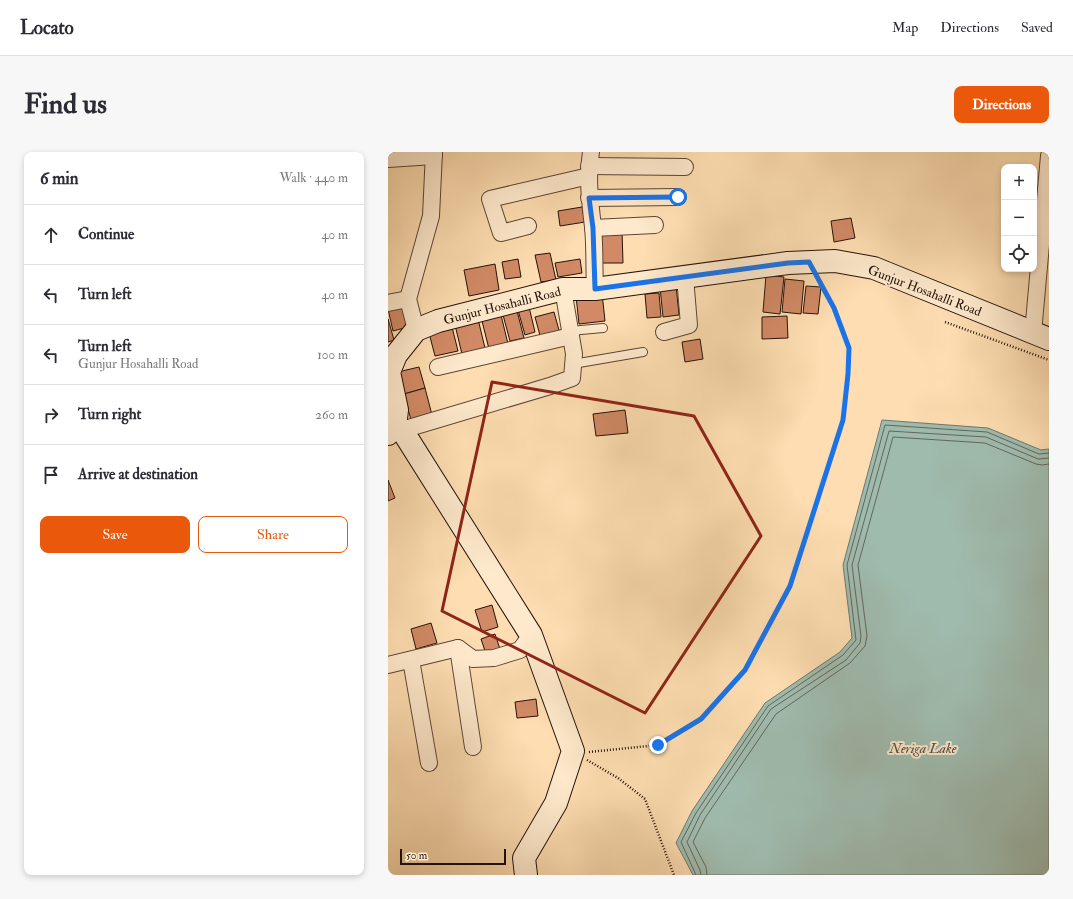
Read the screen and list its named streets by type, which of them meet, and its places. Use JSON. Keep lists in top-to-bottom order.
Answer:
{
  "streets": {
    "street": ["Gunjur Hosahalli Road"]
  },
  "water": ["Neriga Lake"],
  "scale_bar": "50 m",
  "page": {
    "header": "Locato",
    "nav": ["Map", "Directions", "Saved"],
    "buttons": [
      "Directions",
      ["Save", "Share"]
    ],
    "title": "Find us",
    "heading": ["6 min", "Walk · 440 m"],
    "map_buttons": ["+", "−"],
    "list": [
      ["Continue", "40 m"],
      ["Turn left", "40 m"],
      ["Turn left", "Gunjur Hosahalli Road", "100 m"],
      ["Turn right", "260 m"],
      "Arrive at destination"
    ],
    "scale": "50 m"
  }
}
